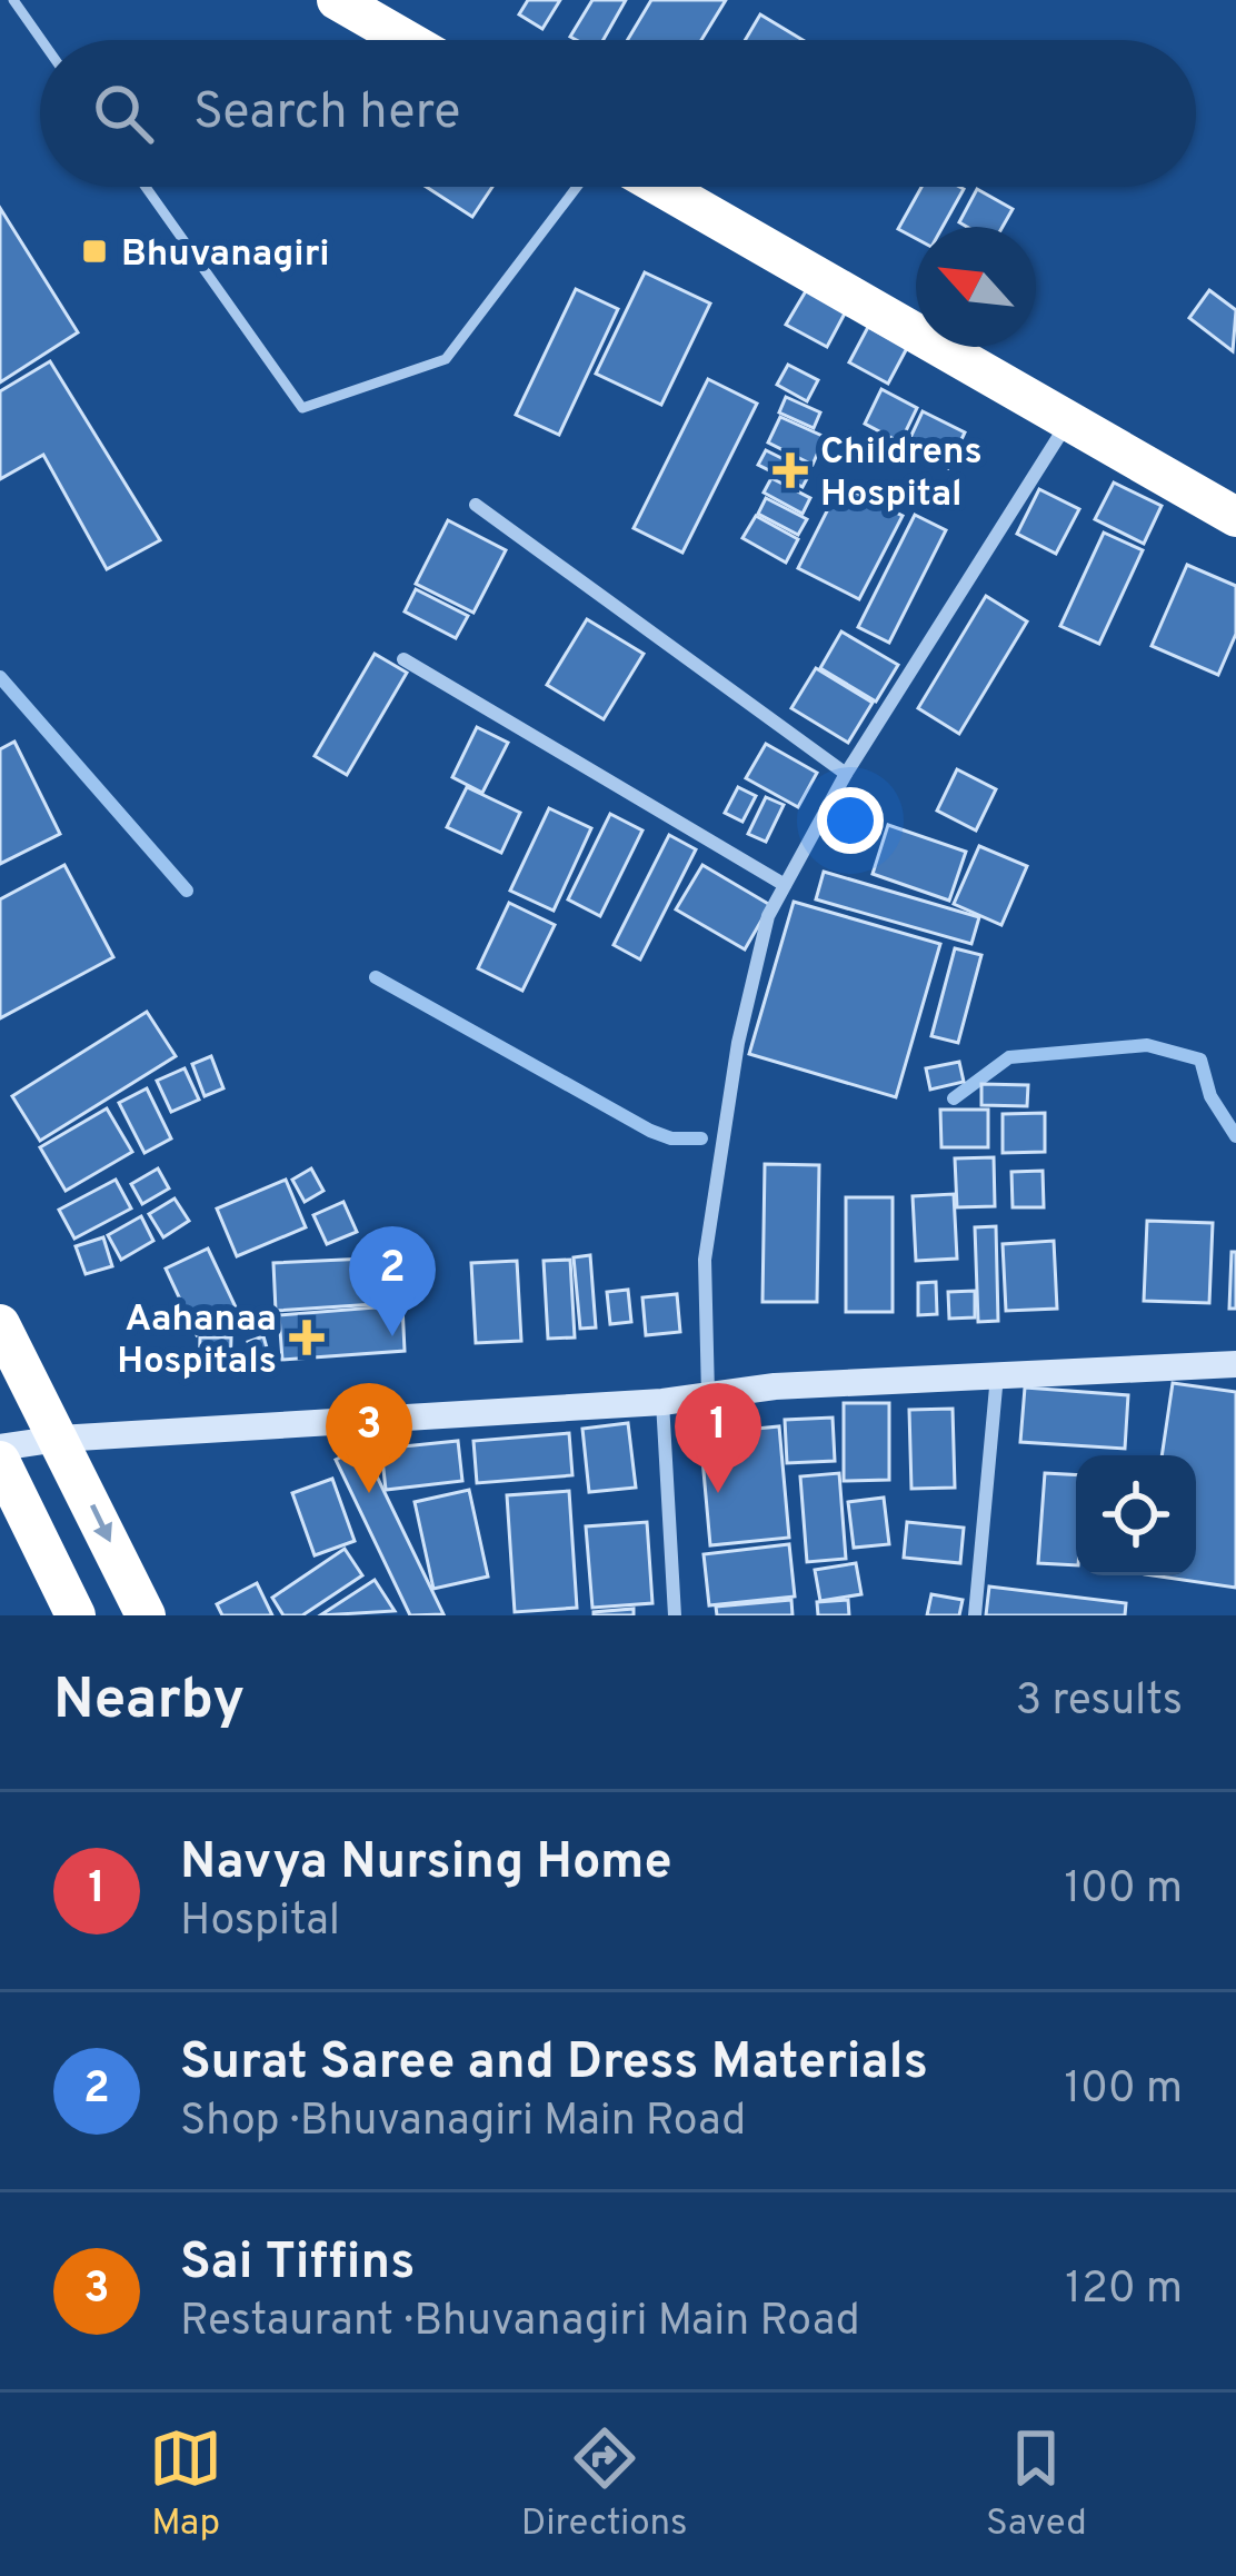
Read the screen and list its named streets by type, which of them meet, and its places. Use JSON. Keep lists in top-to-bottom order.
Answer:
{
  "places": {
    "transit": ["Bhuvanagiri"],
    "health": ["Childrens Hospital", "Aahanaa Hospitals"]
  },
  "north": "top left",
  "page": {
    "search": "Search here",
    "pins": ["2", "1", "3"],
    "heading": ["Nearby", "3 results"],
    "list": [
      {
        "mark": "1",
        "name": "Navya Nursing Home",
        "note": "Hospital",
        "value": "100 m"
      },
      {
        "mark": "2",
        "name": "Surat Saree and Dress Materials",
        "note": "Shop · Bhuvanagiri Main Road",
        "value": "100 m"
      },
      {
        "mark": "3",
        "name": "Sai Tiffins",
        "note": "Restaurant · Bhuvanagiri Main Road",
        "value": "120 m"
      }
    ],
    "nav": ["Map", "Directions", "Saved"]
  }
}
